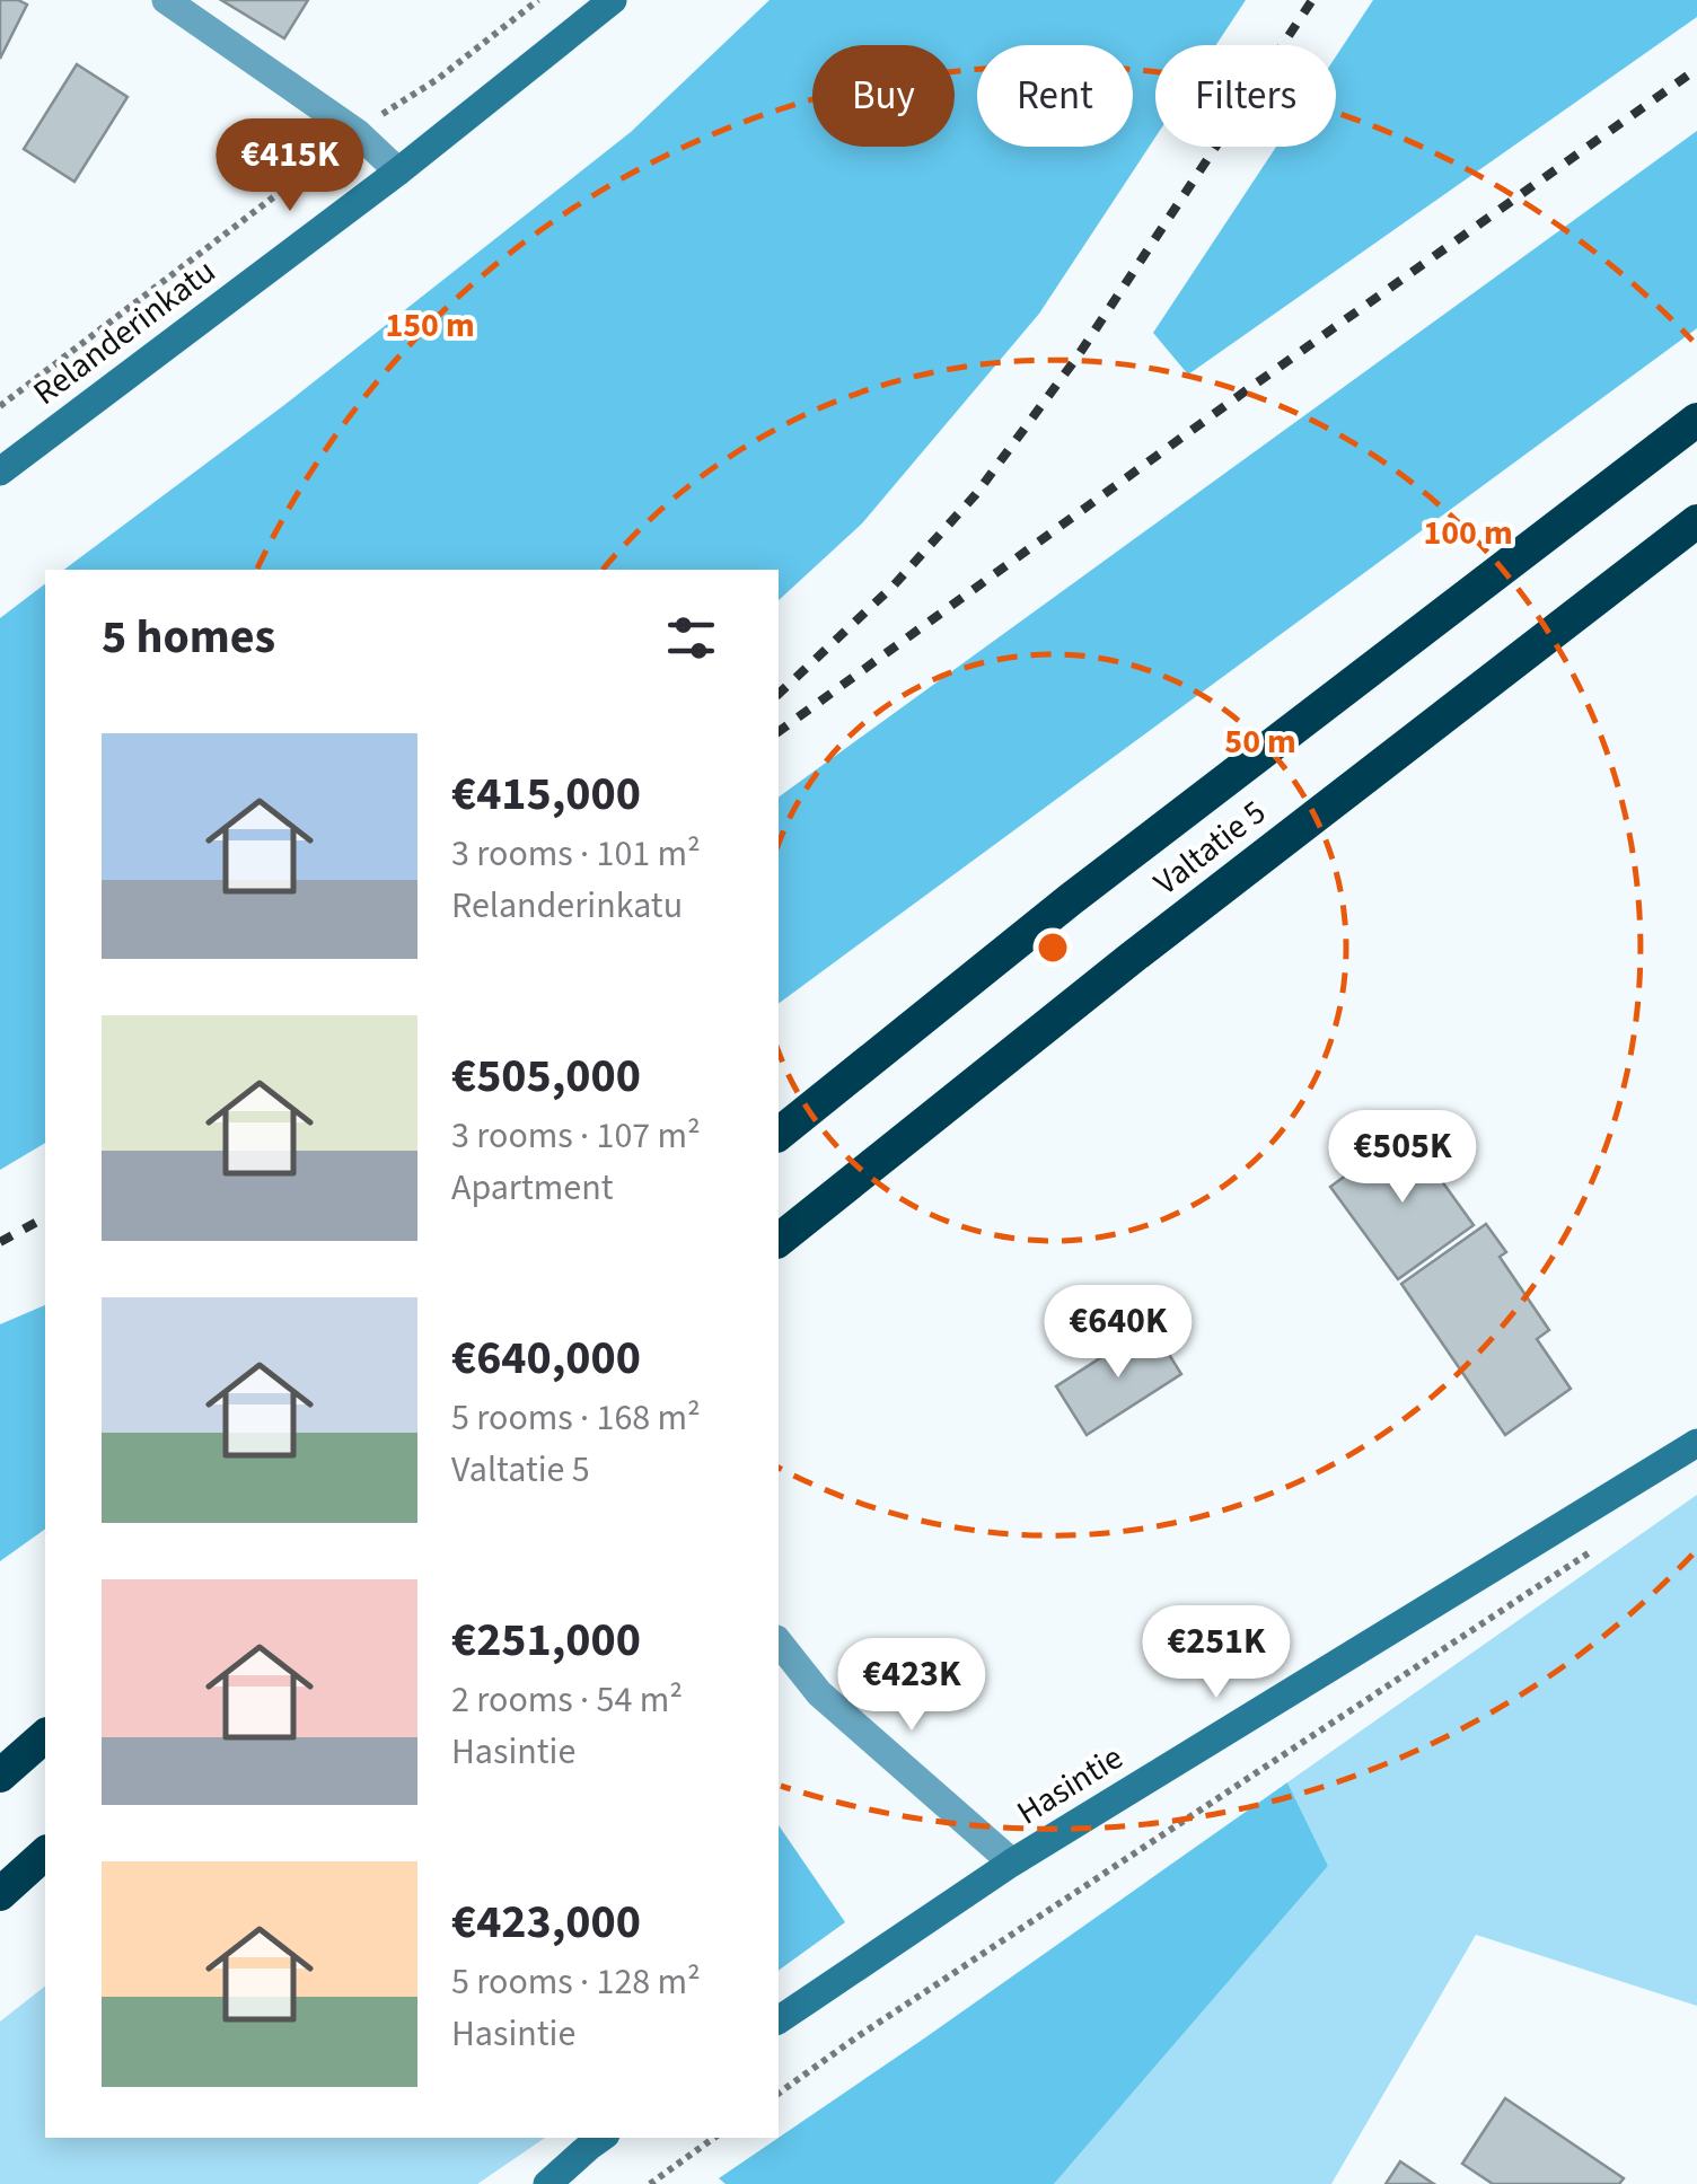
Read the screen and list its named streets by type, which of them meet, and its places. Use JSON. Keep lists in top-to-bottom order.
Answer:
{
  "streets": {
    "highway": ["Valtatie 5"],
    "street": ["Relanderinkatu", "Hasintie"]
  },
  "page": {
    "chip": ["Buy", "Rent", "Filters"],
    "price": [
      "€415K",
      "€505K",
      "€640K",
      "€251K",
      "€423K"
    ],
    "heading": "5 homes",
    "list": [
      {
        "name": "€415,000",
        "note": "3 rooms · 101 m² · Relanderinkatu"
      },
      {
        "name": "€505,000",
        "note": "3 rooms · 107 m² · Apartment"
      },
      {
        "name": "€640,000",
        "note": "5 rooms · 168 m² · Valtatie 5"
      },
      {
        "name": "€251,000",
        "note": "2 rooms · 54 m² · Hasintie"
      },
      {
        "name": "€423,000",
        "note": "5 rooms · 128 m² · Hasintie"
      }
    ]
  },
  "rings": ["150 m", "100 m", "50 m"]
}
